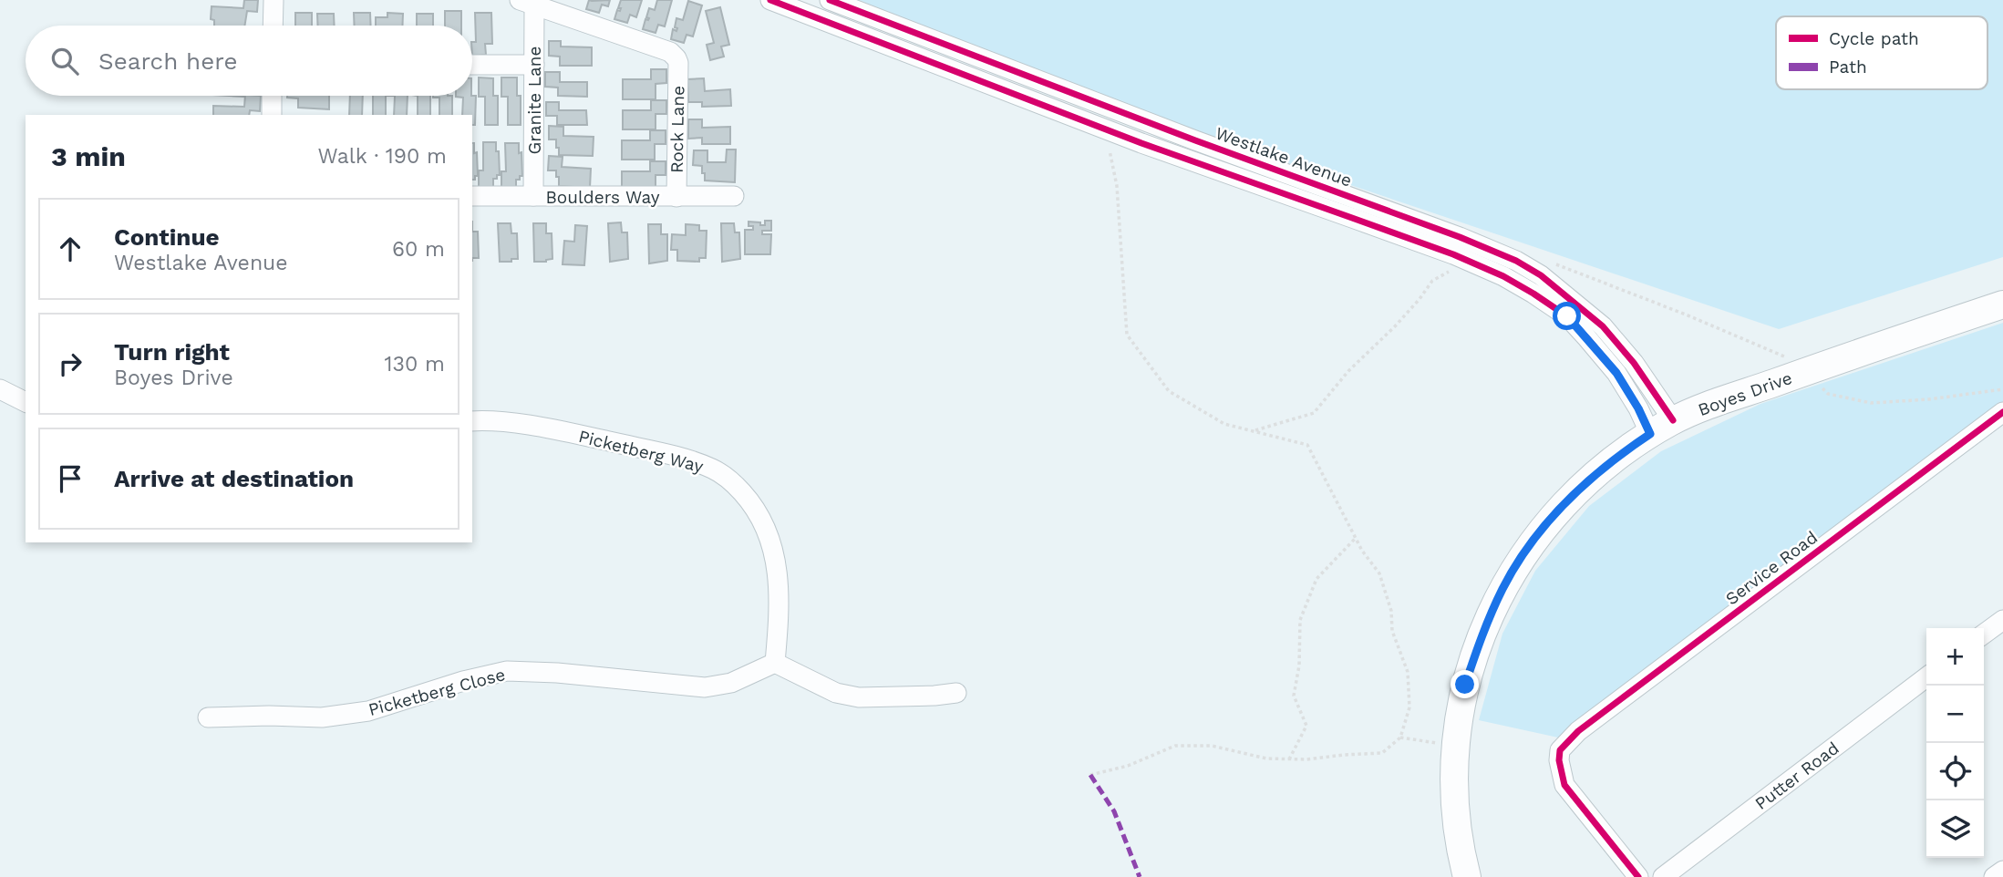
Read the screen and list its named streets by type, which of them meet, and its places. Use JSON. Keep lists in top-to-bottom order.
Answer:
{
  "streets": {
    "main road": ["Boyes Drive"],
    "street": [
      "Granite Lane",
      "Rock Lane",
      "Westlake Avenue",
      "Boulders Way",
      "Picketberg Way",
      "Service Road",
      "Picketberg Close",
      "Putter Road"
    ]
  },
  "crossings": [
    ["Granite Lane", "Rock Lane"],
    ["Granite Lane", "Boulders Way"],
    ["Rock Lane", "Boulders Way"],
    ["Westlake Avenue", "Boyes Drive"],
    ["Picketberg Way", "Picketberg Close"]
  ],
  "legend": ["Cycle path", "Path"],
  "page": {
    "search": "Search here",
    "heading": ["3 min", "Walk · 190 m"],
    "list": [
      ["Continue", "Westlake Avenue", "60 m"],
      ["Turn right", "Boyes Drive", "130 m"],
      "Arrive at destination"
    ],
    "map_buttons": ["+", "−"]
  }
}
